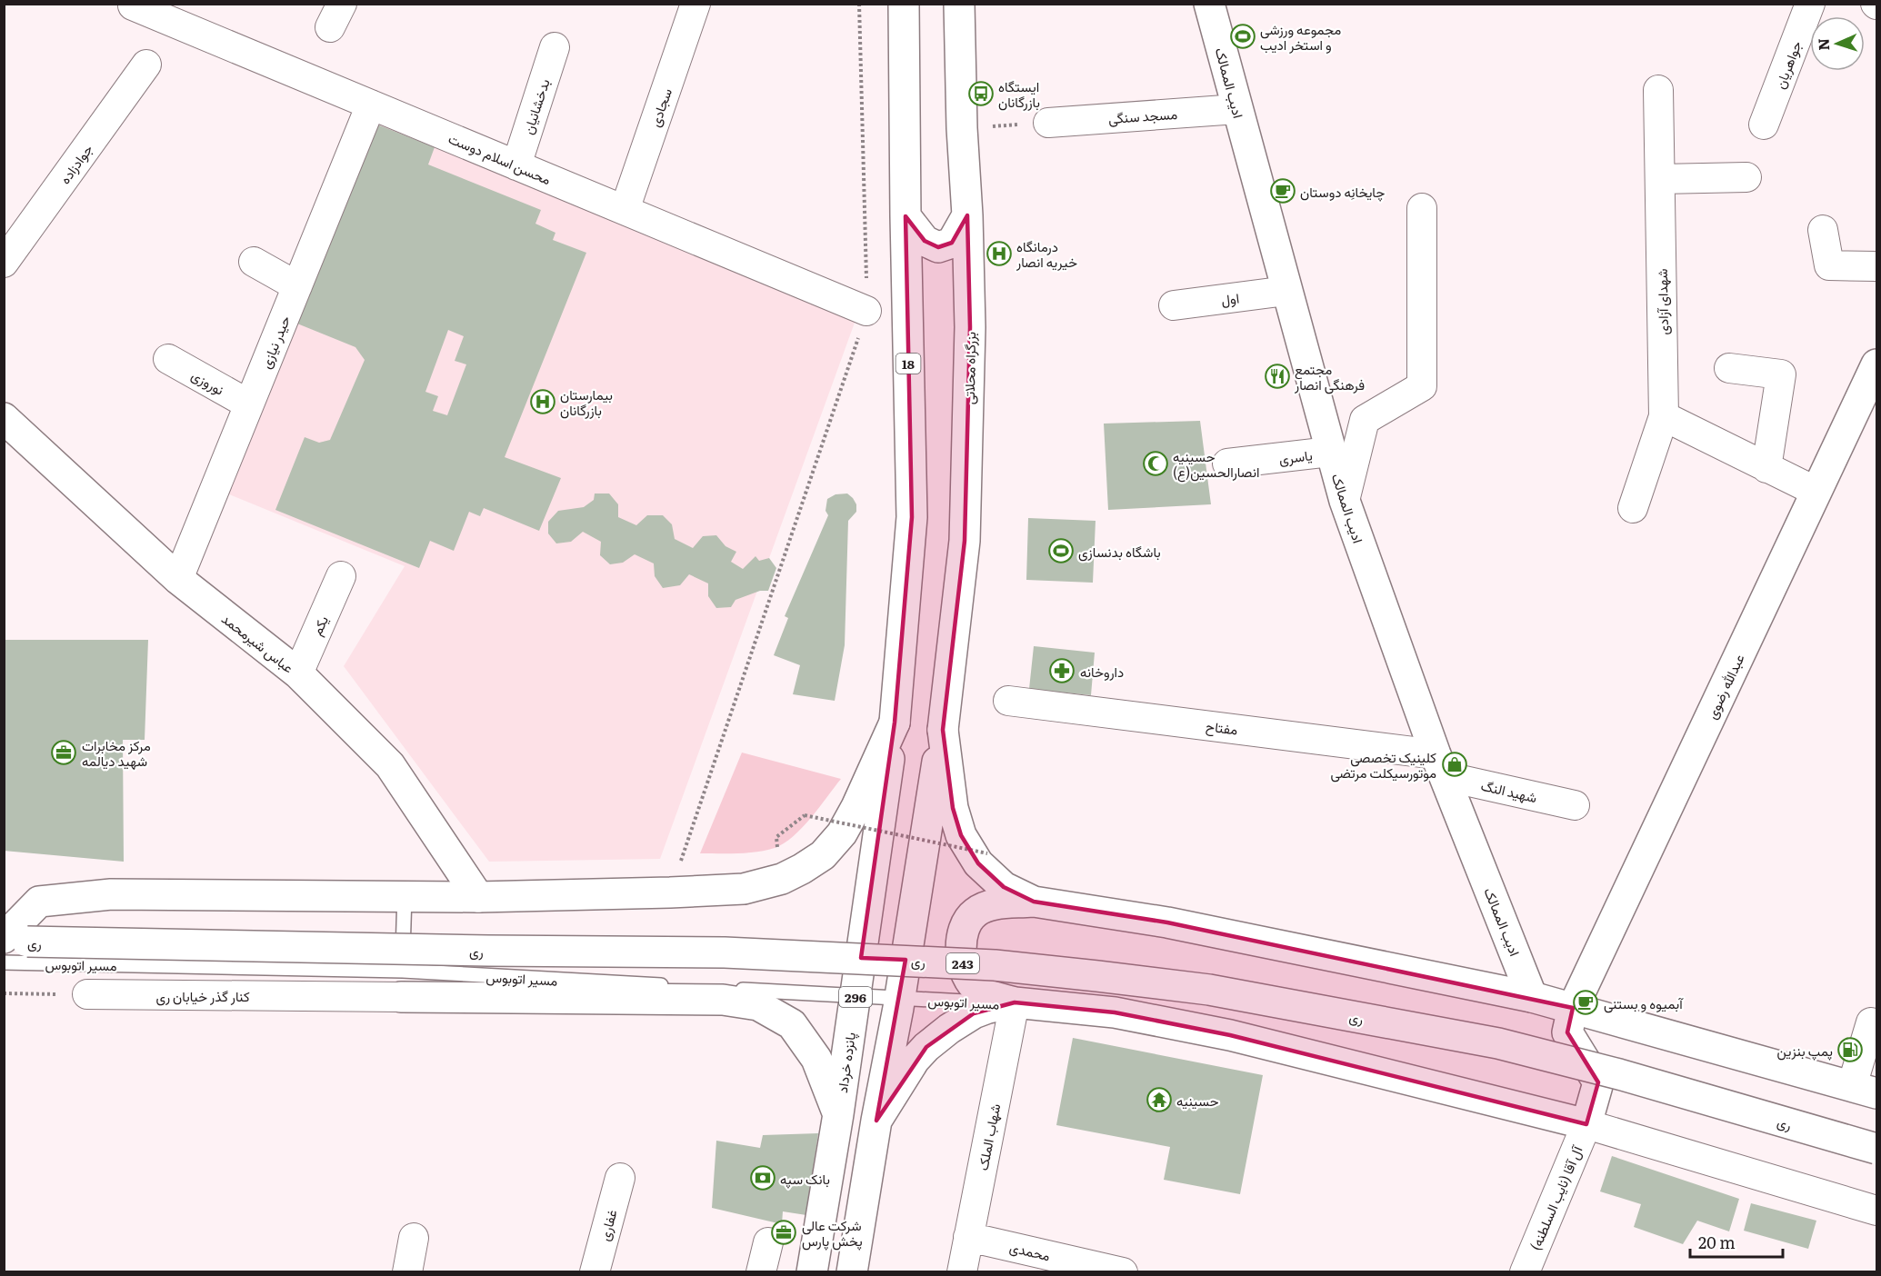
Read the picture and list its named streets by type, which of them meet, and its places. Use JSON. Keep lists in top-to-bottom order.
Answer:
{
  "streets": {
    "main road": [
      "ادیب الممالک",
      "18",
      "بزرگراه محلاتی",
      "عباس شیرمحمد",
      "عبدالله رضوی",
      "ری",
      "243",
      "296",
      "پانزده خرداد"
    ],
    "street": [
      "جواهریان",
      "بدخشانیان",
      "سجادی",
      "مسجد سنگی",
      "محسن اسلام دوست",
      "جوادزاده",
      "اول",
      "شهدای آزادی",
      "حیدر نیازی",
      "نوروزی",
      "یاسری",
      "یکم",
      "مفتاح",
      "شهید النگ",
      "کنار گذر خیابان ری",
      "شهاب الملک",
      "آل آقا (نایب السلطنه)",
      "غفاری",
      "محمدی"
    ],
    "lane": ["مسیر اتوبوس"]
  },
  "crossings": [
    ["ادیب الممالک", "مسجد سنگی"],
    ["ادیب الممالک", "اول"],
    ["ادیب الممالک", "یاسری"],
    ["ادیب الممالک", "مفتاح"],
    ["ادیب الممالک", "شهید النگ"],
    ["بدخشانیان", "محسن اسلام دوست"],
    ["سجادی", "محسن اسلام دوست"],
    ["محسن اسلام دوست", "حیدر نیازی"],
    ["حیدر نیازی", "نوروزی"],
    ["حیدر نیازی", "عباس شیرمحمد"],
    ["18", "پانزده خرداد"],
    ["یکم", "عباس شیرمحمد"],
    ["عبدالله رضوی", "آل آقا (نایب السلطنه)"],
    ["مفتاح", "شهید النگ"],
    ["مسیر اتوبوس", "کنار گذر خیابان ری"],
    ["مسیر اتوبوس", "شهاب الملک"],
    ["شهاب الملک", "محمدی"]
  ],
  "places": {
    "sports": ["مجموعه ورزشی و استخر ادیب", "باشگاه بدنسازی"],
    "bus stop": ["ایستگاه بازرگانان"],
    "cafe": ["چایخانِه دوستان", "آبمیوه و بستنی"],
    "hospital": ["درمانگاه خیریه انصار", "بیمارستان بازرگانان"],
    "restaurant": ["مجتمع فرهنگی انصار"],
    "mosque": ["حسینیه انصارالحسین(ع)"],
    "pharmacy": ["داروخانه"],
    "office": ["مرکز مخابرات شهید دیالمه", "شرکت عالی پخش پارس"],
    "shop": ["کلینیک تخصصی موتورسیکلت مرتضی"],
    "fuel station": ["پمپ بنزین"],
    "temple": ["حسینیه"],
    "bank": ["بانک سپه"]
  },
  "scale_bar": "20 m",
  "north": "left"
}
